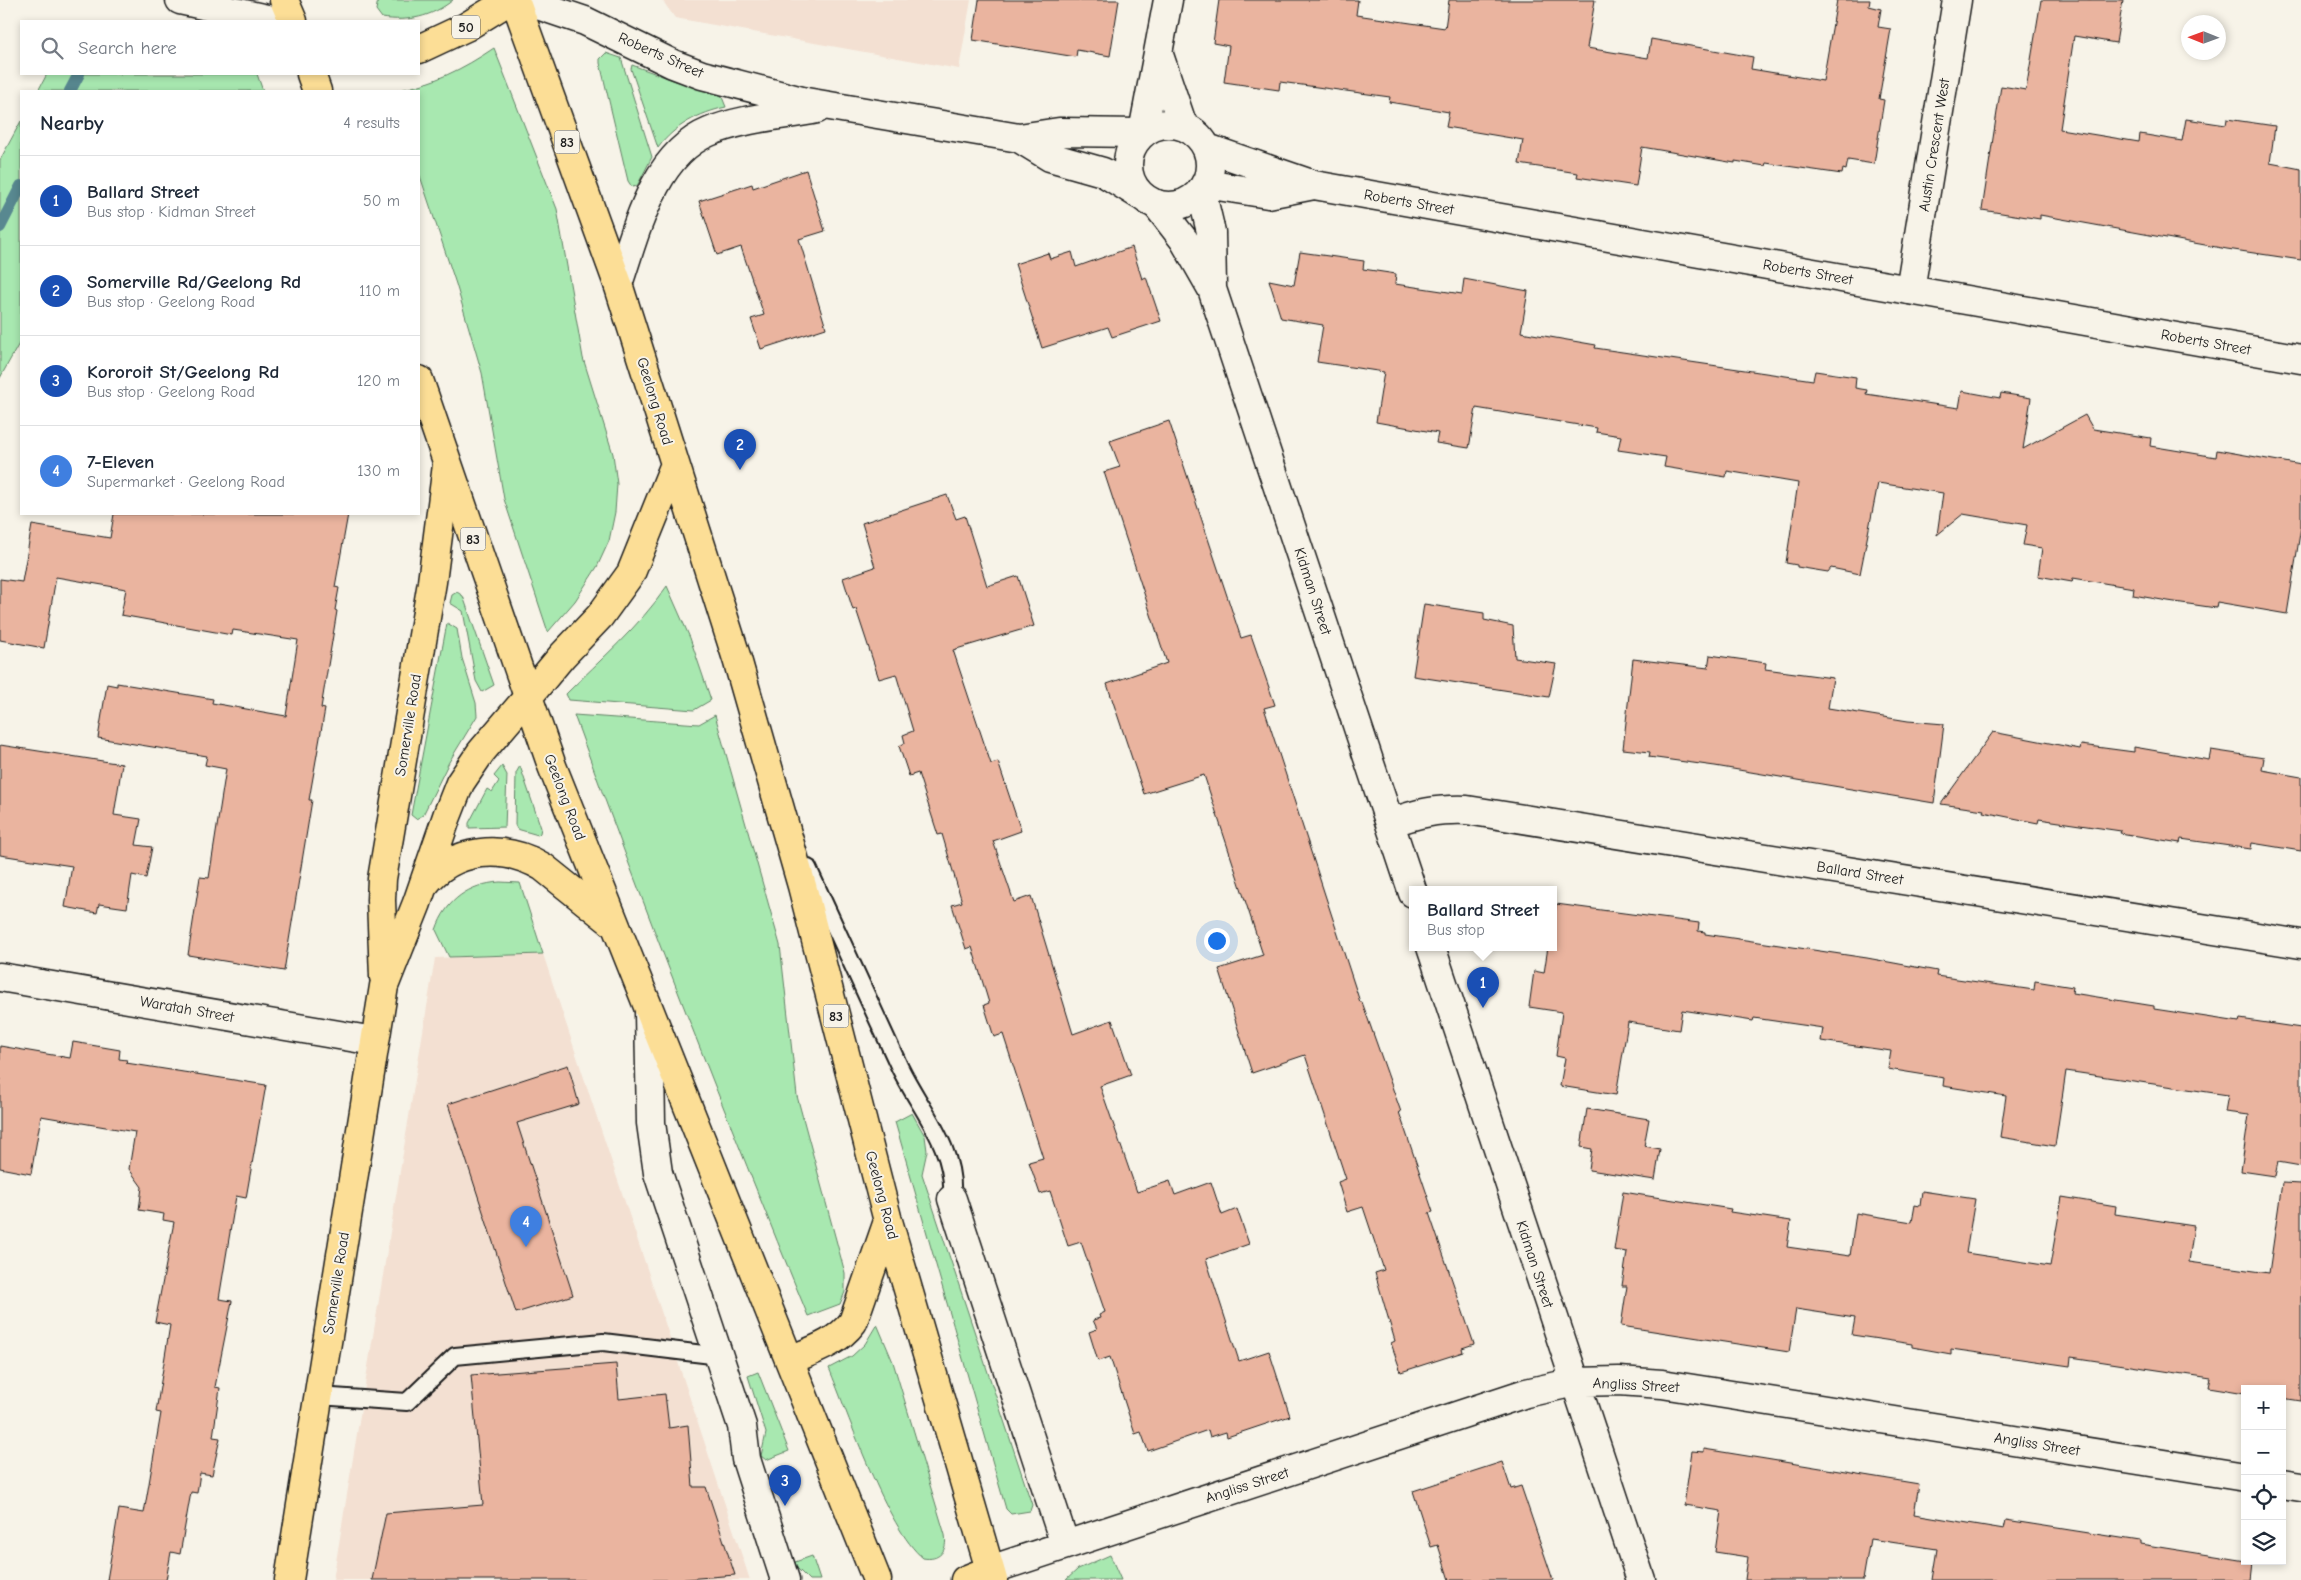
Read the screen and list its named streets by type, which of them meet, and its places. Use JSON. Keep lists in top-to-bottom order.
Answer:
{
  "streets": {
    "main road": [
      "50",
      "83",
      "Geelong Road",
      "Somerville Road"
    ],
    "street": [
      "Roberts Street",
      "Austin Crescent West",
      "Kidman Street",
      "Ballard Street",
      "Waratah Street",
      "Angliss Street"
    ]
  },
  "crossings": [
    ["Roberts Street", "Austin Crescent West"],
    ["Roberts Street", "Geelong Road"],
    ["Roberts Street", "Kidman Street"],
    ["Geelong Road", "Somerville Road"],
    ["Geelong Road", "Angliss Street"],
    ["Kidman Street", "Ballard Street"],
    ["Kidman Street", "Angliss Street"],
    ["Somerville Road", "Waratah Street"]
  ],
  "north": "left",
  "page": {
    "search": "Search here",
    "heading": ["Nearby", "4 results"],
    "list": [
      {
        "mark": "1",
        "name": "Ballard Street",
        "note": "Bus stop · Kidman Street",
        "value": "50 m"
      },
      {
        "mark": "2",
        "name": "Somerville Rd/Geelong Rd",
        "note": "Bus stop · Geelong Road",
        "value": "110 m"
      },
      {
        "mark": "3",
        "name": "Kororoit St/Geelong Rd",
        "note": "Bus stop · Geelong Road",
        "value": "120 m"
      },
      {
        "mark": "4",
        "name": "7-Eleven",
        "note": "Supermarket · Geelong Road",
        "value": "130 m"
      }
    ],
    "pins": [
      "2",
      "1",
      "4",
      "3"
    ],
    "popup": ["Ballard Street", "Bus stop"],
    "map_buttons": ["+", "−"]
  }
}
